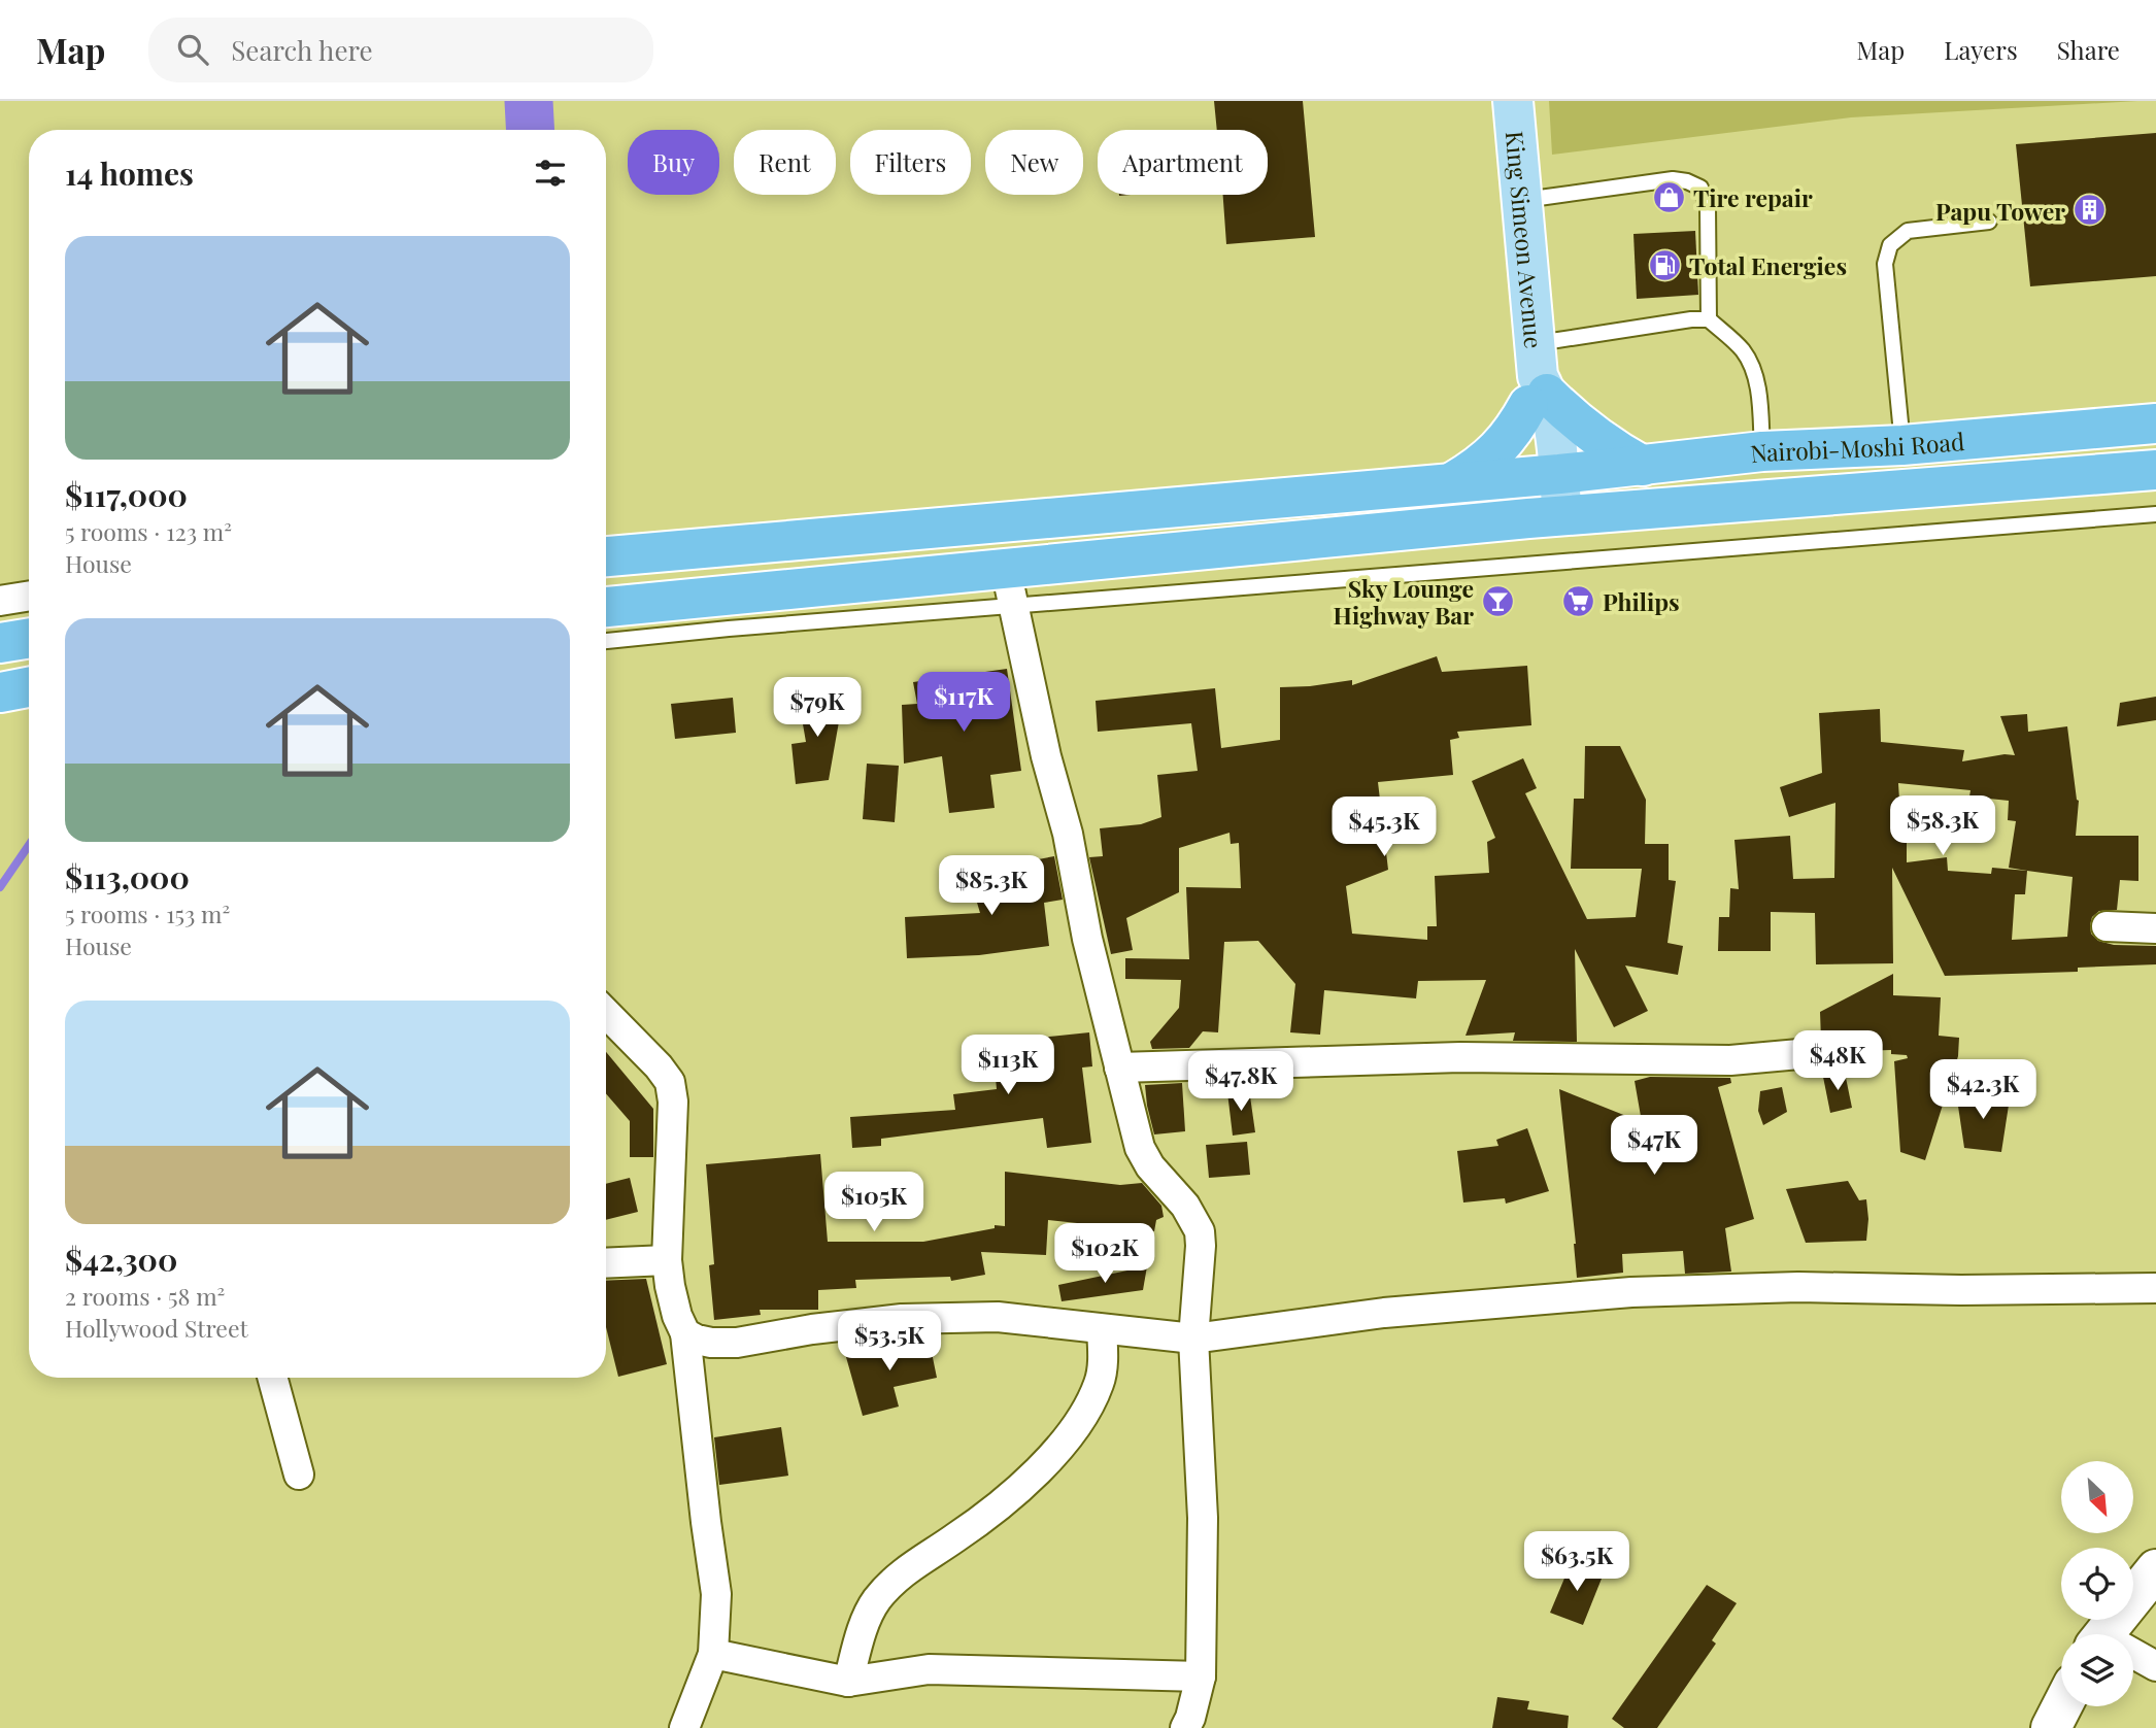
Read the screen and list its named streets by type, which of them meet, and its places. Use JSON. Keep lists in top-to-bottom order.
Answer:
{
  "streets": {
    "highway": ["Nairobi-Moshi Road"],
    "main road": ["King Simeon Avenue"]
  },
  "crossings": [
    ["King Simeon Avenue", "Nairobi-Moshi Road"]
  ],
  "places": {
    "shop": ["Tire repair"],
    "building": ["Papu Tower"],
    "fuel station": ["Total Energies"],
    "bar": ["Sky Lounge Highway Bar"],
    "supermarket": ["Philips"]
  },
  "north": "bottom right",
  "page": {
    "header": "Map",
    "search": "Search here",
    "nav": ["Map", "Layers", "Share"],
    "chip": [
      "Buy",
      "Rent",
      "Filters",
      "New",
      "Apartment"
    ],
    "heading": "14 homes",
    "list": [
      {
        "name": "$117,000",
        "note": "5 rooms · 123 m² · House"
      },
      {
        "name": "$113,000",
        "note": "5 rooms · 153 m² · House"
      },
      {
        "name": "$42,300",
        "note": "2 rooms · 58 m² · Hollywood Street"
      }
    ],
    "price": [
      "$117K",
      "$79K",
      "$58.3K",
      "$45.3K",
      "$85.3K",
      "$48K",
      "$113K",
      "$47.8K",
      "$42.3K",
      "$47K",
      "$105K",
      "$102K",
      "$53.5K",
      "$63.5K"
    ]
  }
}
